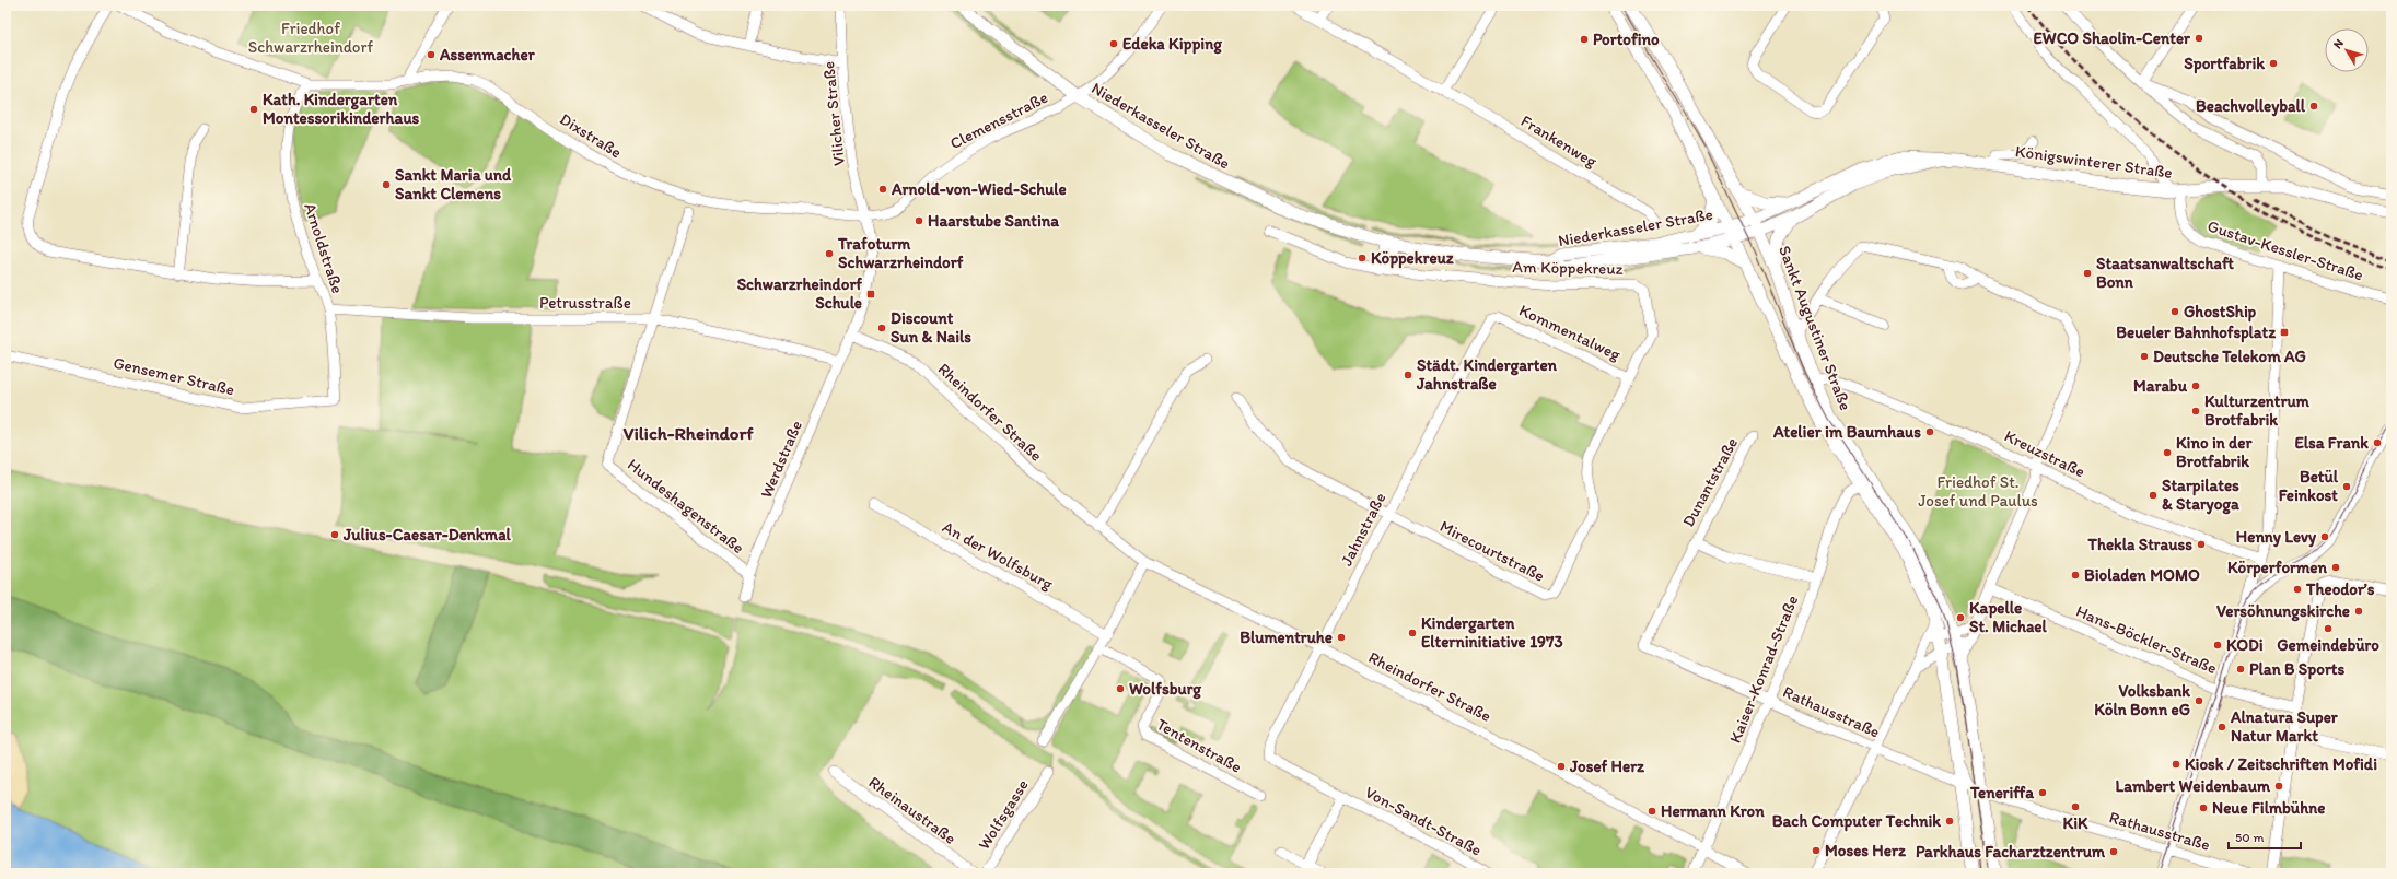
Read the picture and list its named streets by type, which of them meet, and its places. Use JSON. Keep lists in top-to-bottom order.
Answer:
{
  "streets": {
    "main road": ["Niederkasseler Straße", "Königswinterer Straße", "Sankt Augustiner Straße"],
    "street": [
      "Vilicher Straße",
      "Clemensstraße",
      "Dixstraße",
      "Frankenweg",
      "Arnoldstraße",
      "Gustav-Kessler-Straße",
      "Am Köppekreuz",
      "Petrusstraße",
      "Kommentalweg",
      "Gensemer Straße",
      "Rheindorfer Straße",
      "Kreuzstraße",
      "Werdstraße",
      "Dunantstraße",
      "Hundeshagenstraße",
      "Jahnstraße",
      "Mirecourtstraße",
      "An der Wolfsburg",
      "Hans-Böckler-Straße",
      "Kaiser-Konrad-Straße",
      "Rathausstraße",
      "Tentenstraße",
      "Rheinaustraße",
      "Wolfsgasse",
      "Von-Sandt-Straße"
    ]
  },
  "crossings": [
    ["Vilicher Straße", "Clemensstraße"],
    ["Vilicher Straße", "Dixstraße"],
    ["Clemensstraße", "Niederkasseler Straße"],
    ["Clemensstraße", "Dixstraße"],
    ["Niederkasseler Straße", "Königswinterer Straße"],
    ["Niederkasseler Straße", "Sankt Augustiner Straße"],
    ["Dixstraße", "Arnoldstraße"],
    ["Königswinterer Straße", "Gustav-Kessler-Straße"],
    ["Königswinterer Straße", "Sankt Augustiner Straße"],
    ["Arnoldstraße", "Petrusstraße"],
    ["Arnoldstraße", "Gensemer Straße"],
    ["Am Köppekreuz", "Kommentalweg"],
    ["Am Köppekreuz", "Mirecourtstraße"],
    ["Petrusstraße", "Werdstraße"],
    ["Petrusstraße", "Hundeshagenstraße"],
    ["Sankt Augustiner Straße", "Kreuzstraße"],
    ["Sankt Augustiner Straße", "Kaiser-Konrad-Straße"],
    ["Sankt Augustiner Straße", "Rathausstraße"],
    ["Kommentalweg", "Jahnstraße"],
    ["Kommentalweg", "Mirecourtstraße"],
    ["Rheindorfer Straße", "Werdstraße"],
    ["Rheindorfer Straße", "Jahnstraße"],
    ["Rheindorfer Straße", "Kaiser-Konrad-Straße"],
    ["Werdstraße", "Hundeshagenstraße"],
    ["Dunantstraße", "Kaiser-Konrad-Straße"],
    ["Dunantstraße", "Rathausstraße"],
    ["Jahnstraße", "Mirecourtstraße"],
    ["Jahnstraße", "Von-Sandt-Straße"],
    ["Kaiser-Konrad-Straße", "Rathausstraße"]
  ],
  "districts": ["Vilich-Rheindorf"],
  "parks": ["Friedhof Schwarzrheindorf", "Friedhof St. Josef und Paulus"],
  "places": {
    "other": [
      "EWCO Shaolin-Center",
      "Portofino",
      "Edeka Kipping",
      "Assenmacher",
      "Sportfabrik",
      "Beachvolleyball",
      "Kath. Kindergarten Montessorikinderhaus",
      "Sankt Maria und Sankt Clemens",
      "Arnold-von-Wied-Schule",
      "Haarstube Santina",
      "Trafoturm Schwarzrheindorf",
      "Köppekreuz",
      "Staatsanwaltschaft Bonn",
      "GhostShip",
      "Discount Sun & Nails",
      "Deutsche Telekom AG",
      "Städt. Kindergarten Jahnstraße",
      "Marabu",
      "Kulturzentrum Brotfabrik",
      "Atelier im Baumhaus",
      "Elsa Frank",
      "Kino in der Brotfabrik",
      "Betül Feinkost",
      "Starpilates & Staryoga",
      "Julius-Caesar-Denkmal",
      "Henny Levy",
      "Thekla Strauss",
      "Körperformen",
      "Bioladen MOMO",
      "Theodor’s",
      "Versöhnungskirche",
      "Kapelle St. Michael",
      "Gemeindebüro",
      "Kindergarten Elterninitiative 1973",
      "Blumentruhe",
      "KODi",
      "Plan B Sports",
      "Wolfsburg",
      "Volksbank Köln Bonn eG",
      "Alnatura Super Natur Markt",
      "Kiosk / Zeitschriften Mofidi",
      "Josef Herz",
      "Lambert Weidenbaum",
      "Teneriffa",
      "KiK",
      "Neue Filmbühne",
      "Hermann Kron",
      "Bach Computer Technik",
      "Moses Herz",
      "Parkhaus Facharztzentrum"
    ],
    "transit": ["Schwarzrheindorf Schule", "Beueler Bahnhofsplatz"]
  },
  "scale_bar": "50 m",
  "north": "top left"
}
